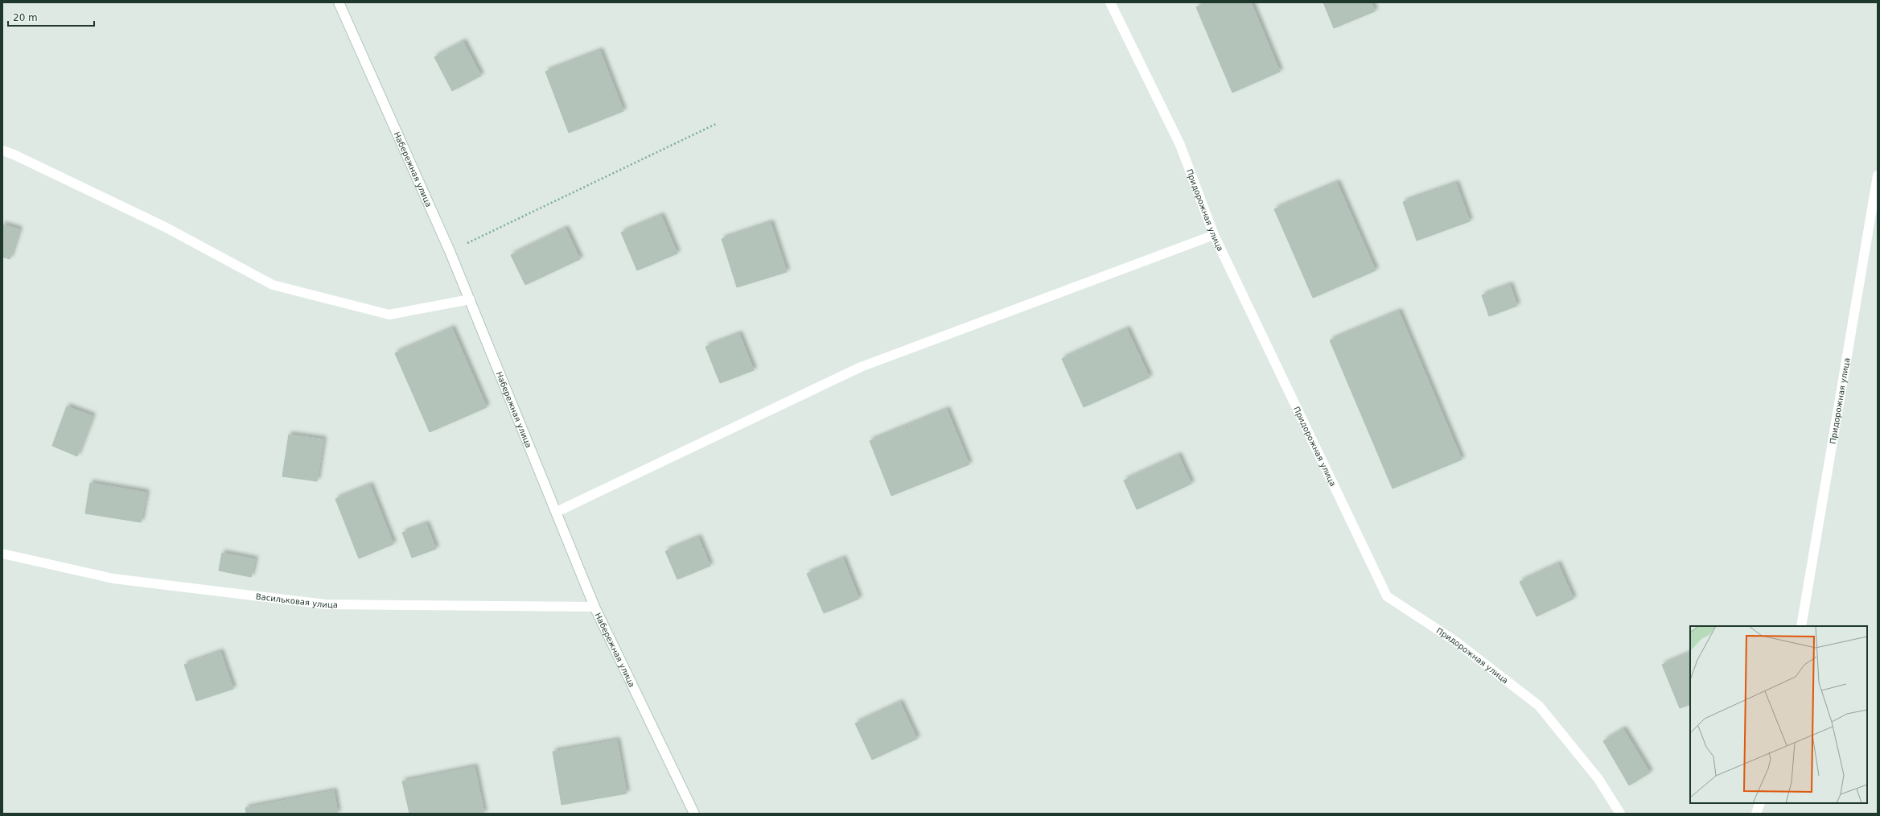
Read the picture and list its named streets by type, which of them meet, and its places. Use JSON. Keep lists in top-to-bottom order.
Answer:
{
  "streets": {
    "street": ["Набережная улица", "Придорожная улица", "Васильковая улица"]
  },
  "crossings": [
    ["Набережная улица", "Васильковая улица"]
  ],
  "scale_bar": "20 m"
}
